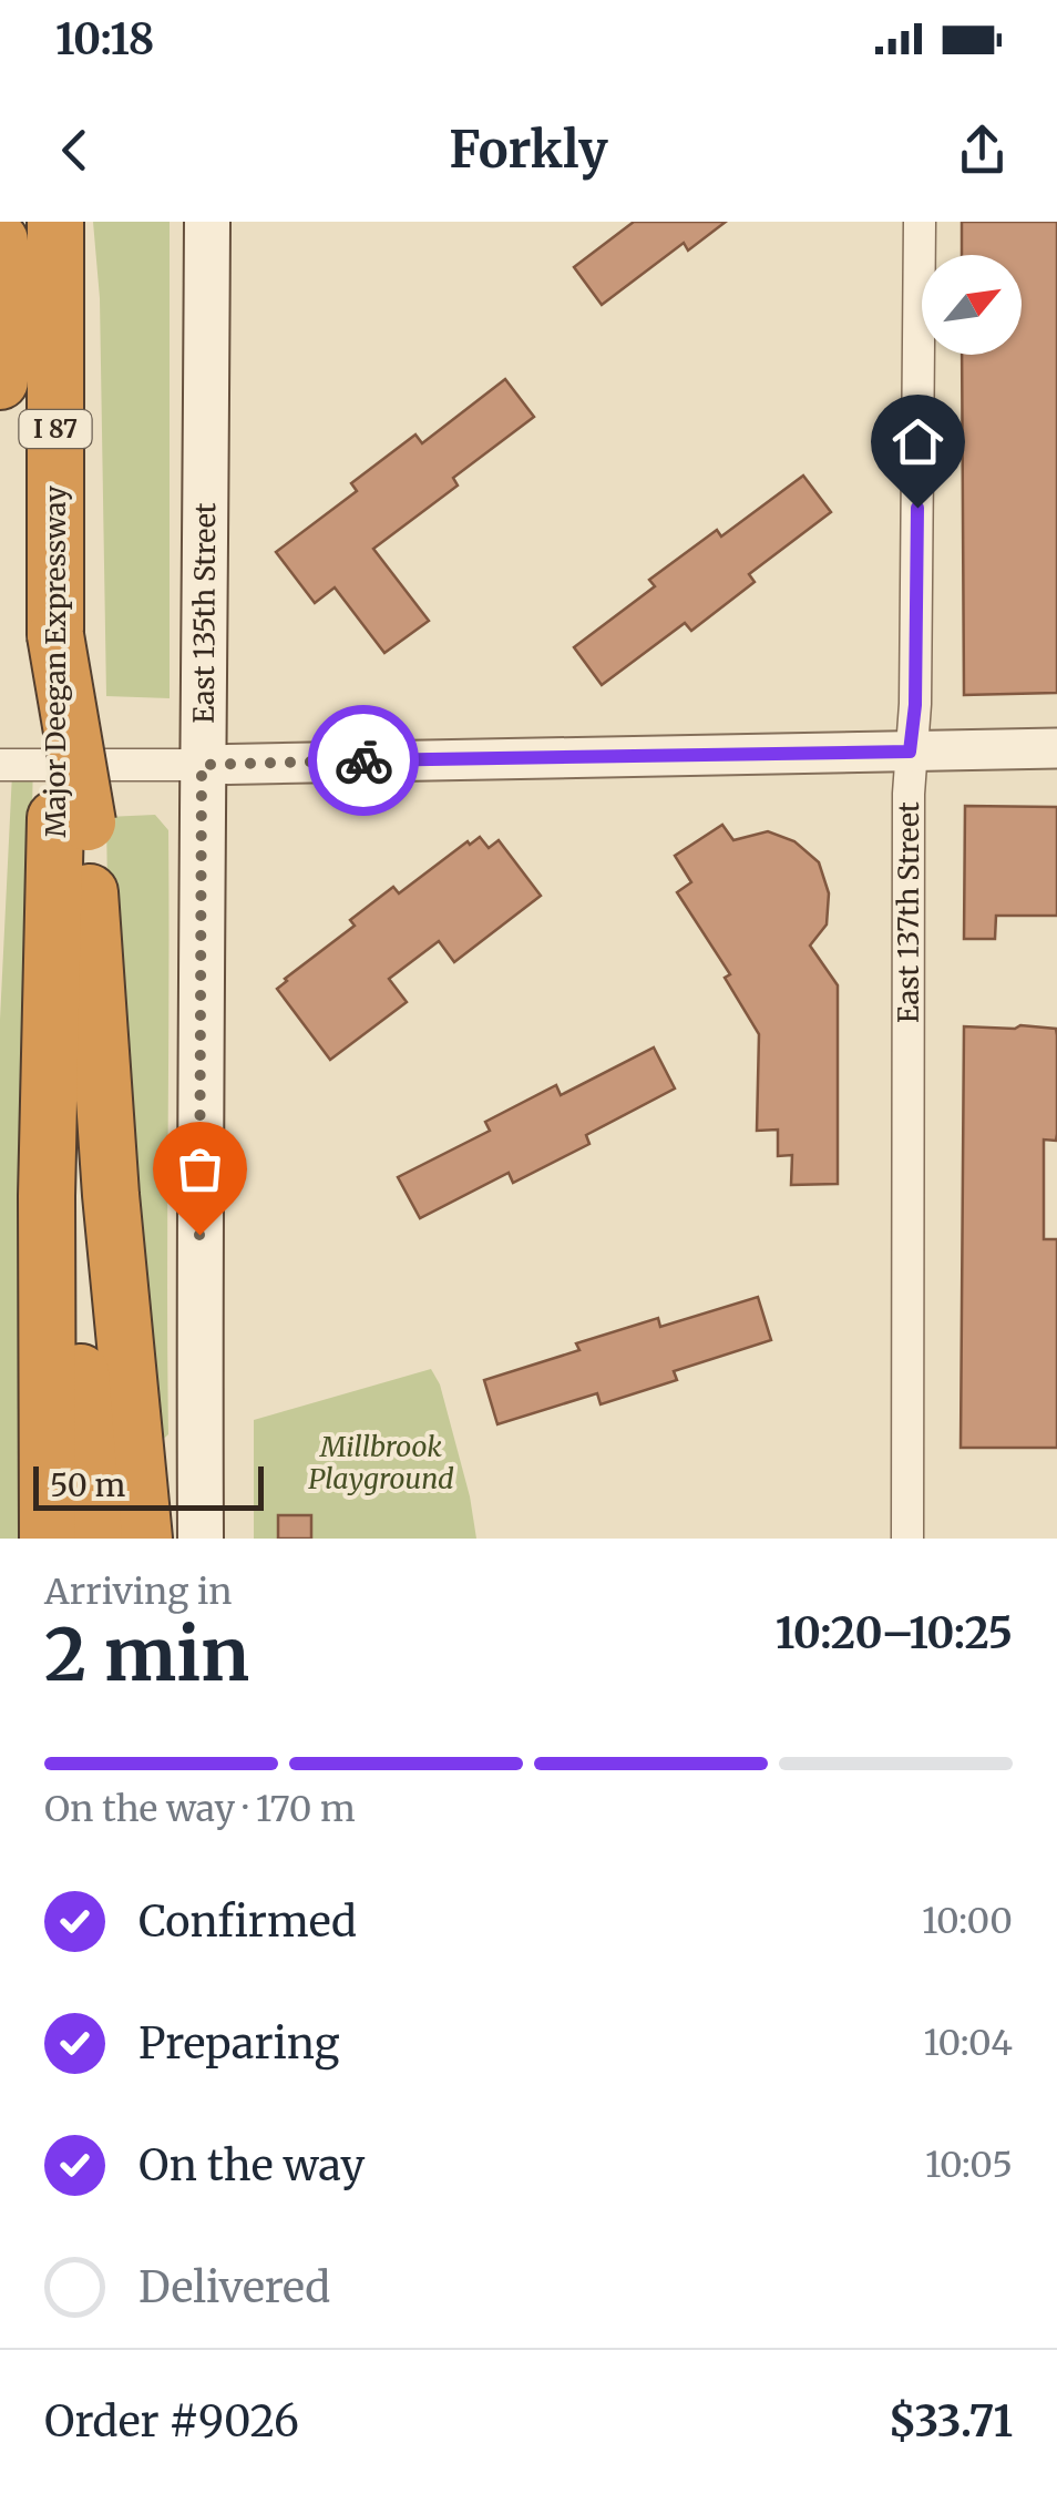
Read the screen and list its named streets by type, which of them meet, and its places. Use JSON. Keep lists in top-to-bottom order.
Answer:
{
  "streets": {
    "highway": ["I 87", "Major Deegan Expressway"],
    "main road": ["East 135th Street"],
    "street": ["East 137th Street"]
  },
  "parks": ["Millbrook Playground"],
  "scale_bar": "50 m",
  "north": "top right",
  "page": {
    "status": "10:18",
    "header": "Forkly",
    "scale": "50 m",
    "heading": ["2 min", "Arriving in", "10:20–10:25"],
    "panel": ["Order #9026", "$33.71"],
    "bar": "On the way · 170 m",
    "list": [
      ["Confirmed", "10:00"],
      ["Preparing", "10:04"],
      ["On the way", "10:05"],
      "Delivered"
    ]
  }
}
